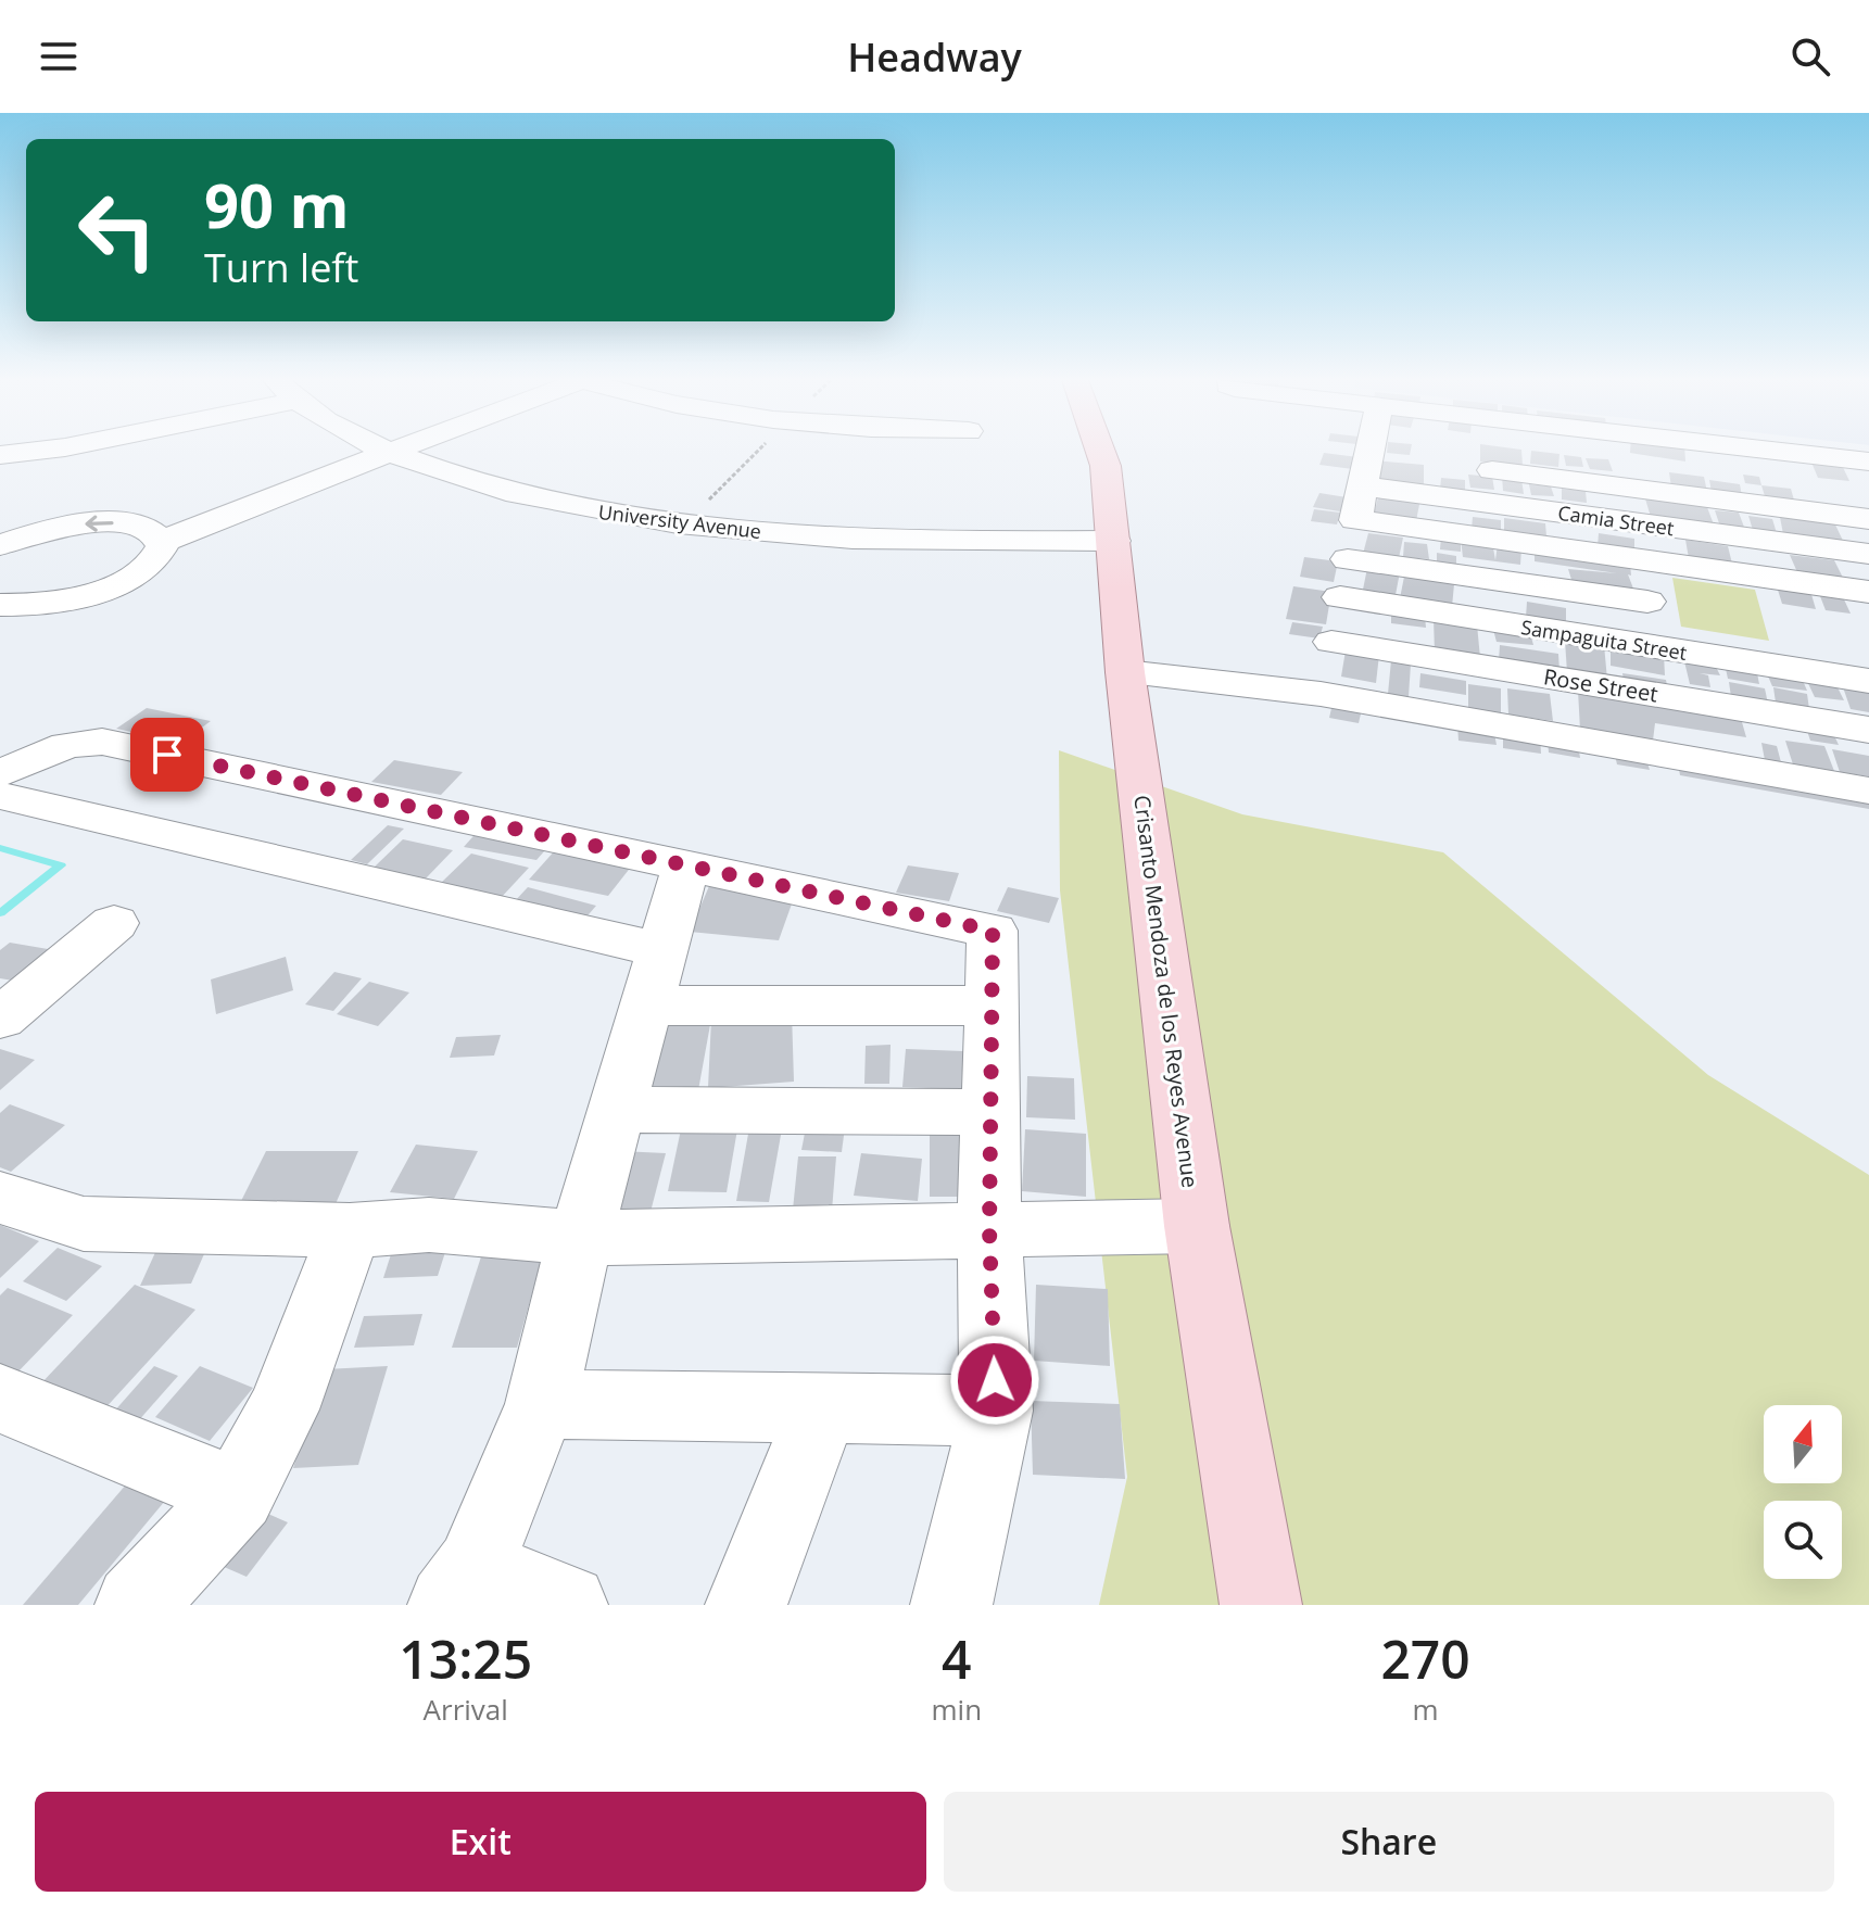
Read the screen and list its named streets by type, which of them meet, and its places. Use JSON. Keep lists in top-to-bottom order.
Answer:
{
  "streets": {
    "main road": ["Crisanto Mendoza de los Reyes Avenue"],
    "street": [
      "Camia Street",
      "University Avenue",
      "Sampaguita Street",
      "Rose Street"
    ]
  },
  "crossings": [
    ["University Avenue", "Crisanto Mendoza de los Reyes Avenue"]
  ],
  "north": "top",
  "page": {
    "header": "Headway",
    "turn": ["90 m", "Turn left"],
    "eta": [
      "13:25",
      "Arrival",
      "4",
      "min",
      "270",
      "m"
    ],
    "buttons": ["Exit", "Share"]
  }
}
